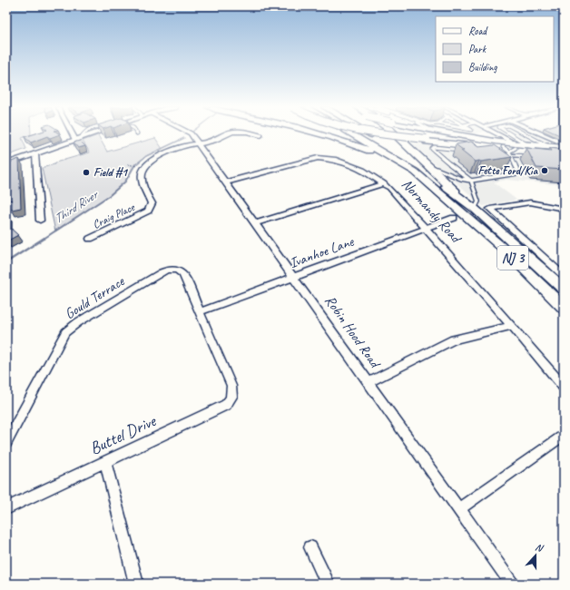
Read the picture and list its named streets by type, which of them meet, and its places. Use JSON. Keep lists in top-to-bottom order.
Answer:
{
  "streets": {
    "highway": ["NJ 3"],
    "street": [
      "Normandy Road",
      "Craig Place",
      "Ivanhoe Lane",
      "Gould Terrace",
      "Robin Hood Road",
      "Buttel Drive"
    ]
  },
  "crossings": [
    ["Normandy Road", "Ivanhoe Lane"],
    ["Normandy Road", "Robin Hood Road"],
    ["Craig Place", "Robin Hood Road"],
    ["Ivanhoe Lane", "NJ 3"],
    ["Ivanhoe Lane", "Robin Hood Road"],
    ["Ivanhoe Lane", "Buttel Drive"],
    ["Gould Terrace", "Buttel Drive"]
  ],
  "water": ["Third River"],
  "places": ["Fette Ford/Kia", "Field #1"],
  "legend": ["Road", "Park", "Building"],
  "north": "top"
}
